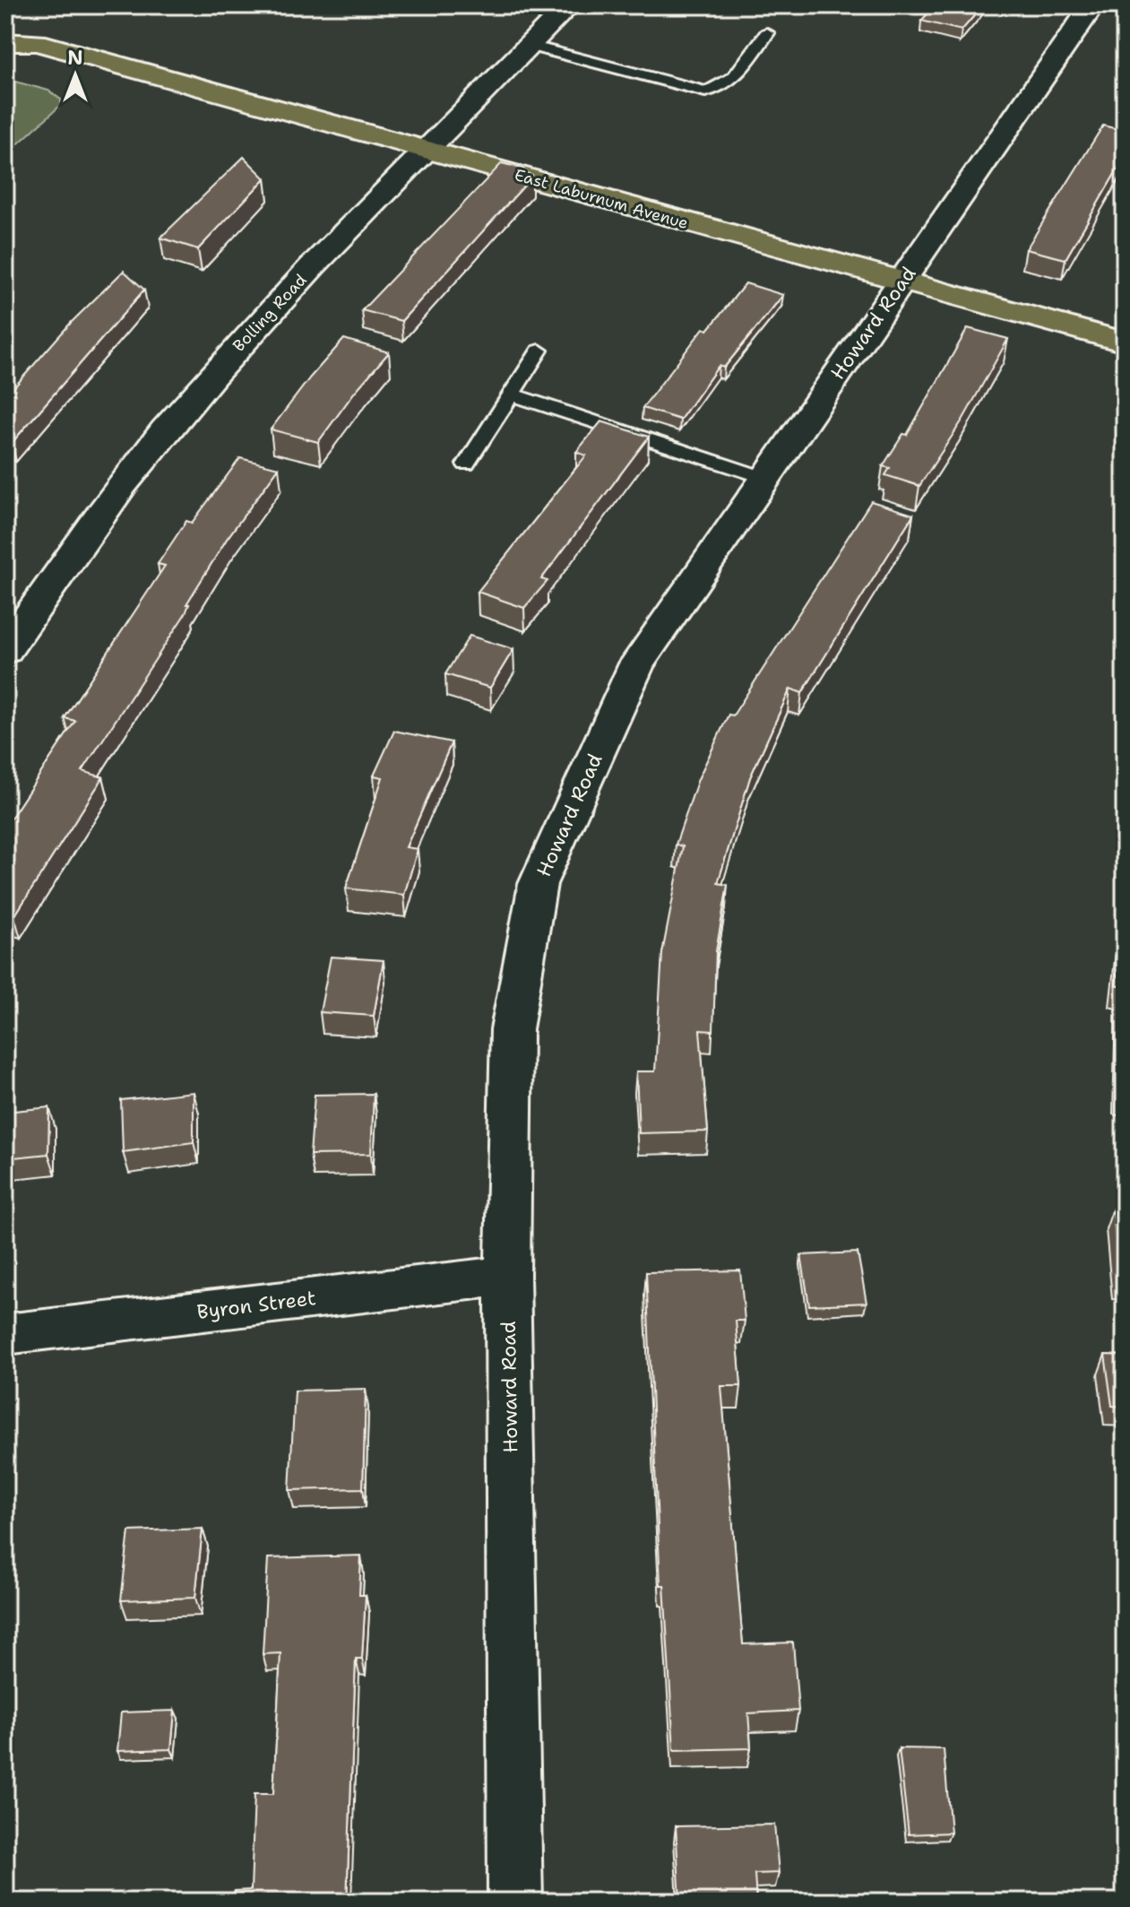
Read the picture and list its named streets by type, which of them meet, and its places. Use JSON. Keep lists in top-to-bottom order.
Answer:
{
  "streets": {
    "main road": ["East Laburnum Avenue"],
    "street": ["Bolling Road", "Howard Road", "Byron Street"]
  },
  "crossings": [
    ["East Laburnum Avenue", "Bolling Road"],
    ["East Laburnum Avenue", "Howard Road"],
    ["Howard Road", "Byron Street"]
  ],
  "north": "top"
}
